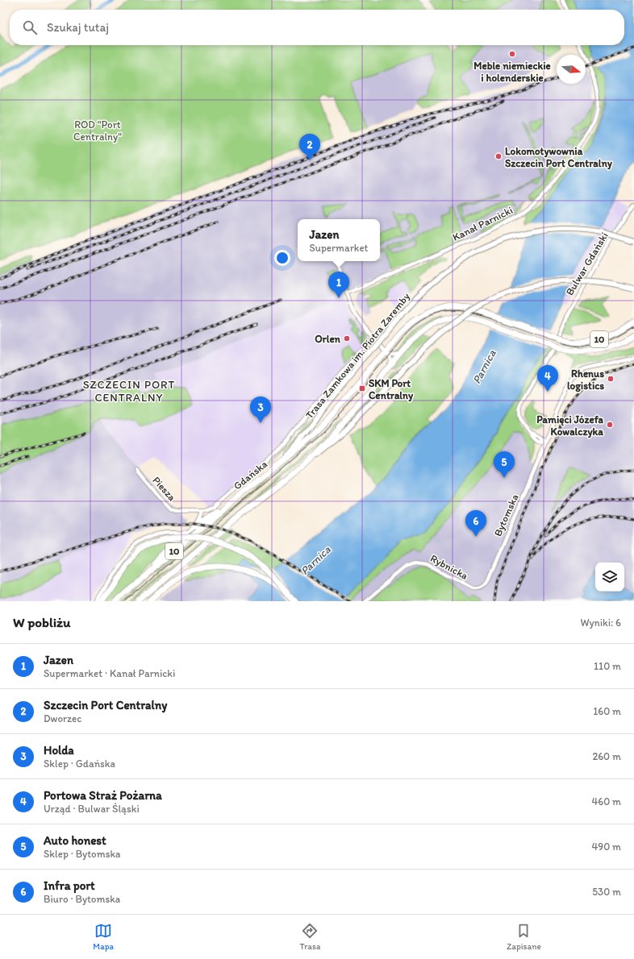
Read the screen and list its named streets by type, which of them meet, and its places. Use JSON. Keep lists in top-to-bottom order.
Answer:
{
  "streets": {
    "main road": ["10", "Trasa Zamkowa im. Piotra Zaremby", "Gdańska"],
    "street": [
      "Kanał Parnicki",
      "Bulwar Gdański",
      "Piesza",
      "Bytomska",
      "Rybnicka"
    ]
  },
  "crossings": [
    ["Bulwar Gdański", "10"],
    ["Bulwar Gdański", "Gdańska"],
    ["10", "Gdańska"],
    ["Trasa Zamkowa im. Piotra Zaremby", "Gdańska"],
    ["Gdańska", "Piesza"],
    ["Bytomska", "Rybnicka"]
  ],
  "districts": ["SZCZECIN PORT CENTRALNY"],
  "water": ["Parnica"],
  "parks": ["ROD \"Port Centralny\""],
  "places": {
    "other": [
      "Meble niemieckie i holenderskie",
      "Lokomotywownia Szczecin Port Centralny",
      "Orlen",
      "Rhenus logistics",
      "Pamięci Józefa Kowalczyka"
    ],
    "transit": ["SKM Port Centralny"]
  },
  "north": "right",
  "page": {
    "search": "Szukaj tutaj",
    "pins": [
      "2",
      "1",
      "4",
      "3",
      "5",
      "6"
    ],
    "popup": ["Jazen", "Supermarket"],
    "heading": ["W pobliżu", "Wyniki: 6"],
    "list": [
      {
        "mark": "1",
        "name": "Jazen",
        "note": "Supermarket · Kanał Parnicki",
        "value": "110 m"
      },
      {
        "mark": "2",
        "name": "Szczecin Port Centralny",
        "note": "Dworzec",
        "value": "160 m"
      },
      {
        "mark": "3",
        "name": "Holda",
        "note": "Sklep · Gdańska",
        "value": "260 m"
      },
      {
        "mark": "4",
        "name": "Portowa Straż Pożarna",
        "note": "Urząd · Bulwar Śląski",
        "value": "460 m"
      },
      {
        "mark": "5",
        "name": "Auto honest",
        "note": "Sklep · Bytomska",
        "value": "490 m"
      },
      {
        "mark": "6",
        "name": "Infra port",
        "note": "Biuro · Bytomska",
        "value": "530 m"
      }
    ],
    "nav": ["Mapa", "Trasa", "Zapisane"]
  }
}
